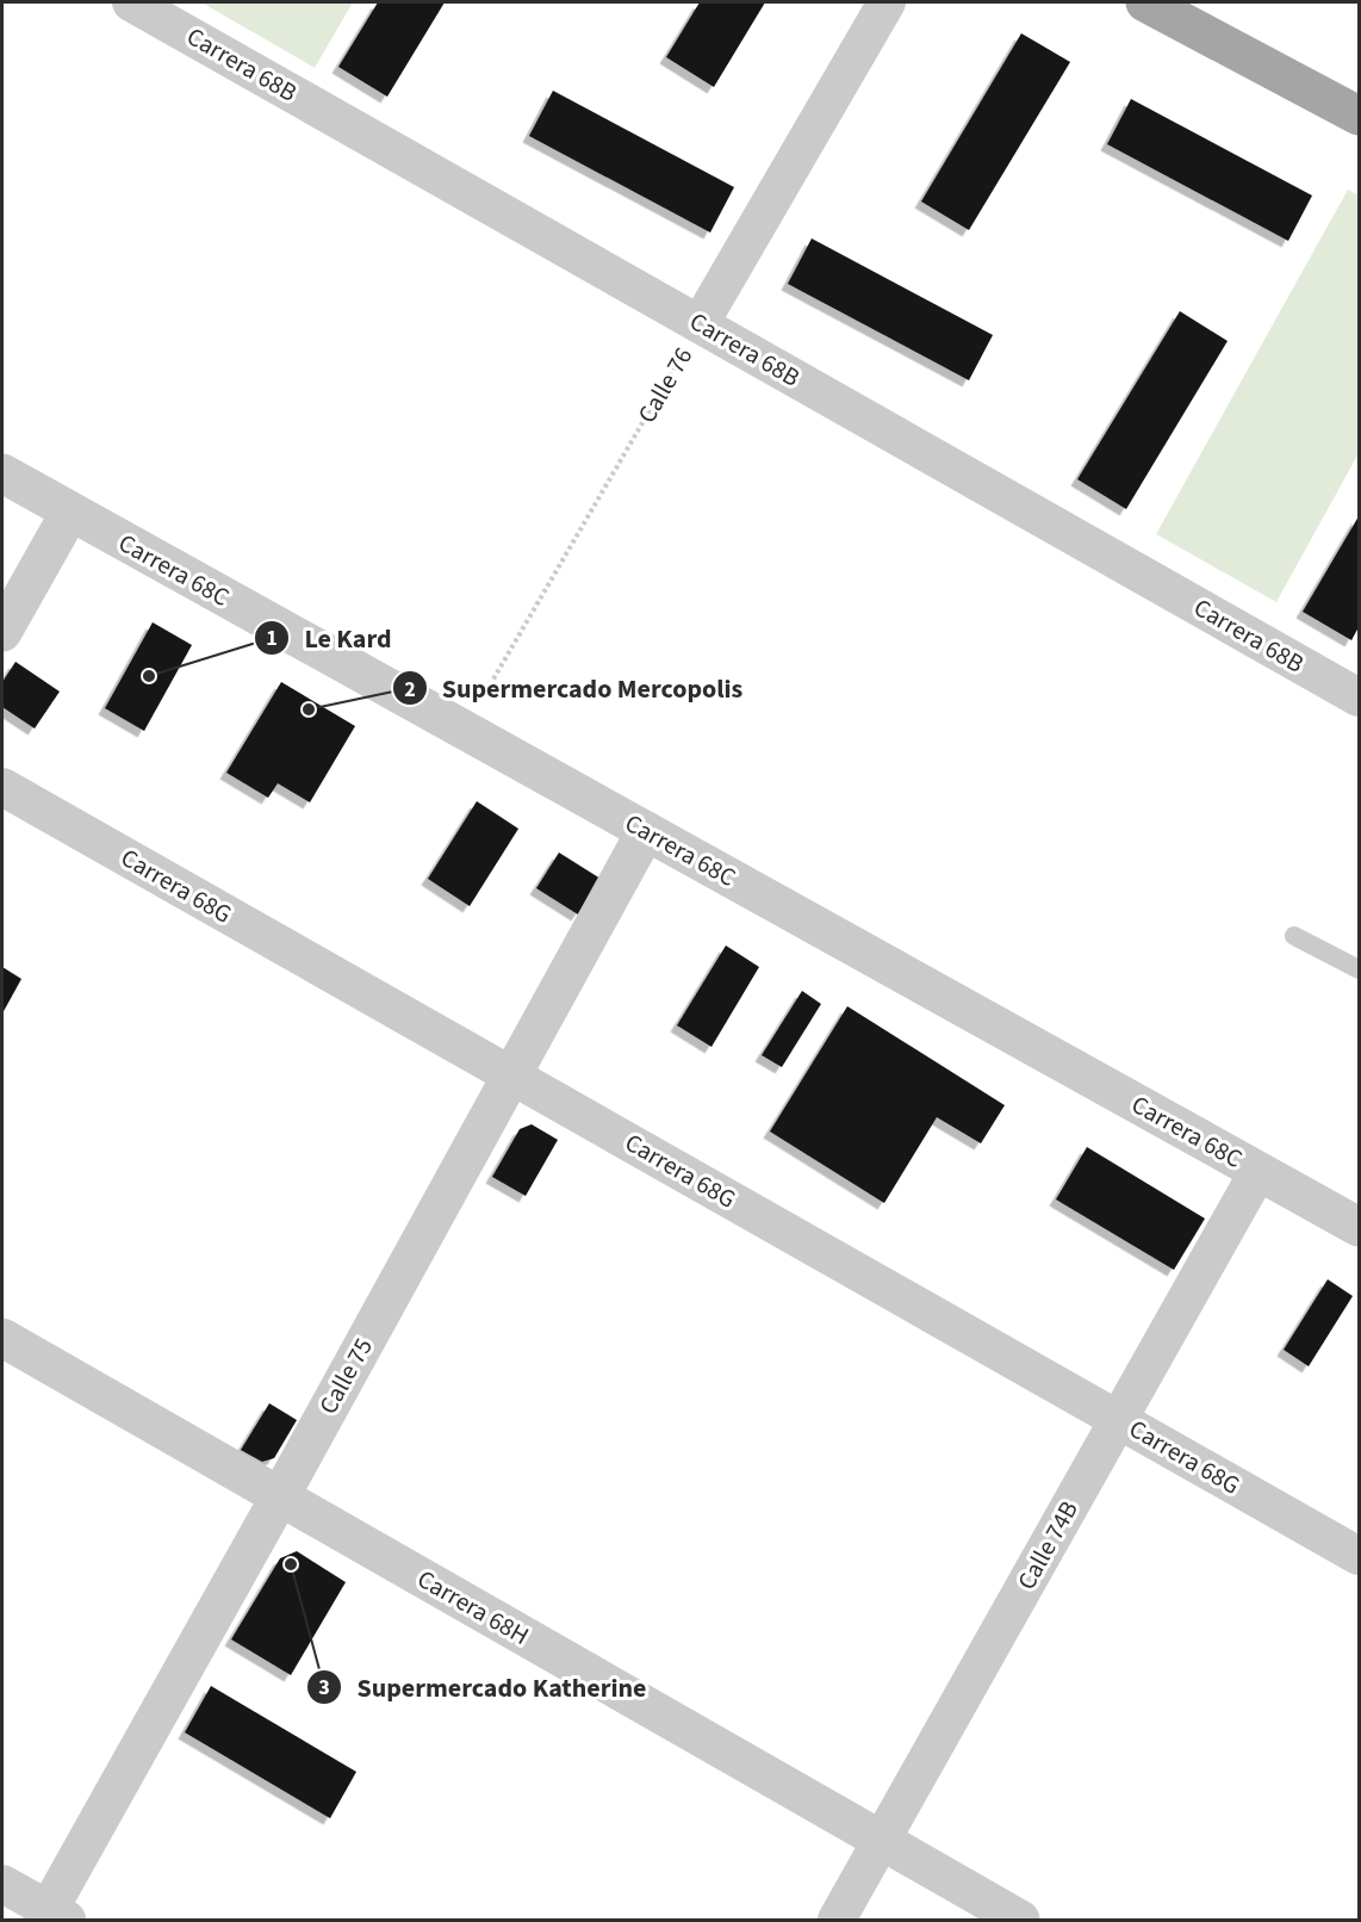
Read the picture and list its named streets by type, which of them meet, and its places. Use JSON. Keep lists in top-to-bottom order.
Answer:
{
  "streets": {
    "street": [
      "Carrera 68B",
      "Calle 76",
      "Carrera 68C",
      "Carrera 68G",
      "Calle 75",
      "Calle 74B",
      "Carrera 68H"
    ]
  },
  "crossings": [
    ["Carrera 68B", "Calle 76"],
    ["Calle 76", "Carrera 68C"],
    ["Carrera 68C", "Calle 75"],
    ["Carrera 68C", "Calle 74B"],
    ["Carrera 68G", "Calle 75"],
    ["Carrera 68G", "Calle 74B"],
    ["Calle 75", "Carrera 68H"],
    ["Calle 74B", "Carrera 68H"]
  ],
  "places": ["Le Kard", "Supermercado Mercopolis", "Supermercado Katherine"]
}
